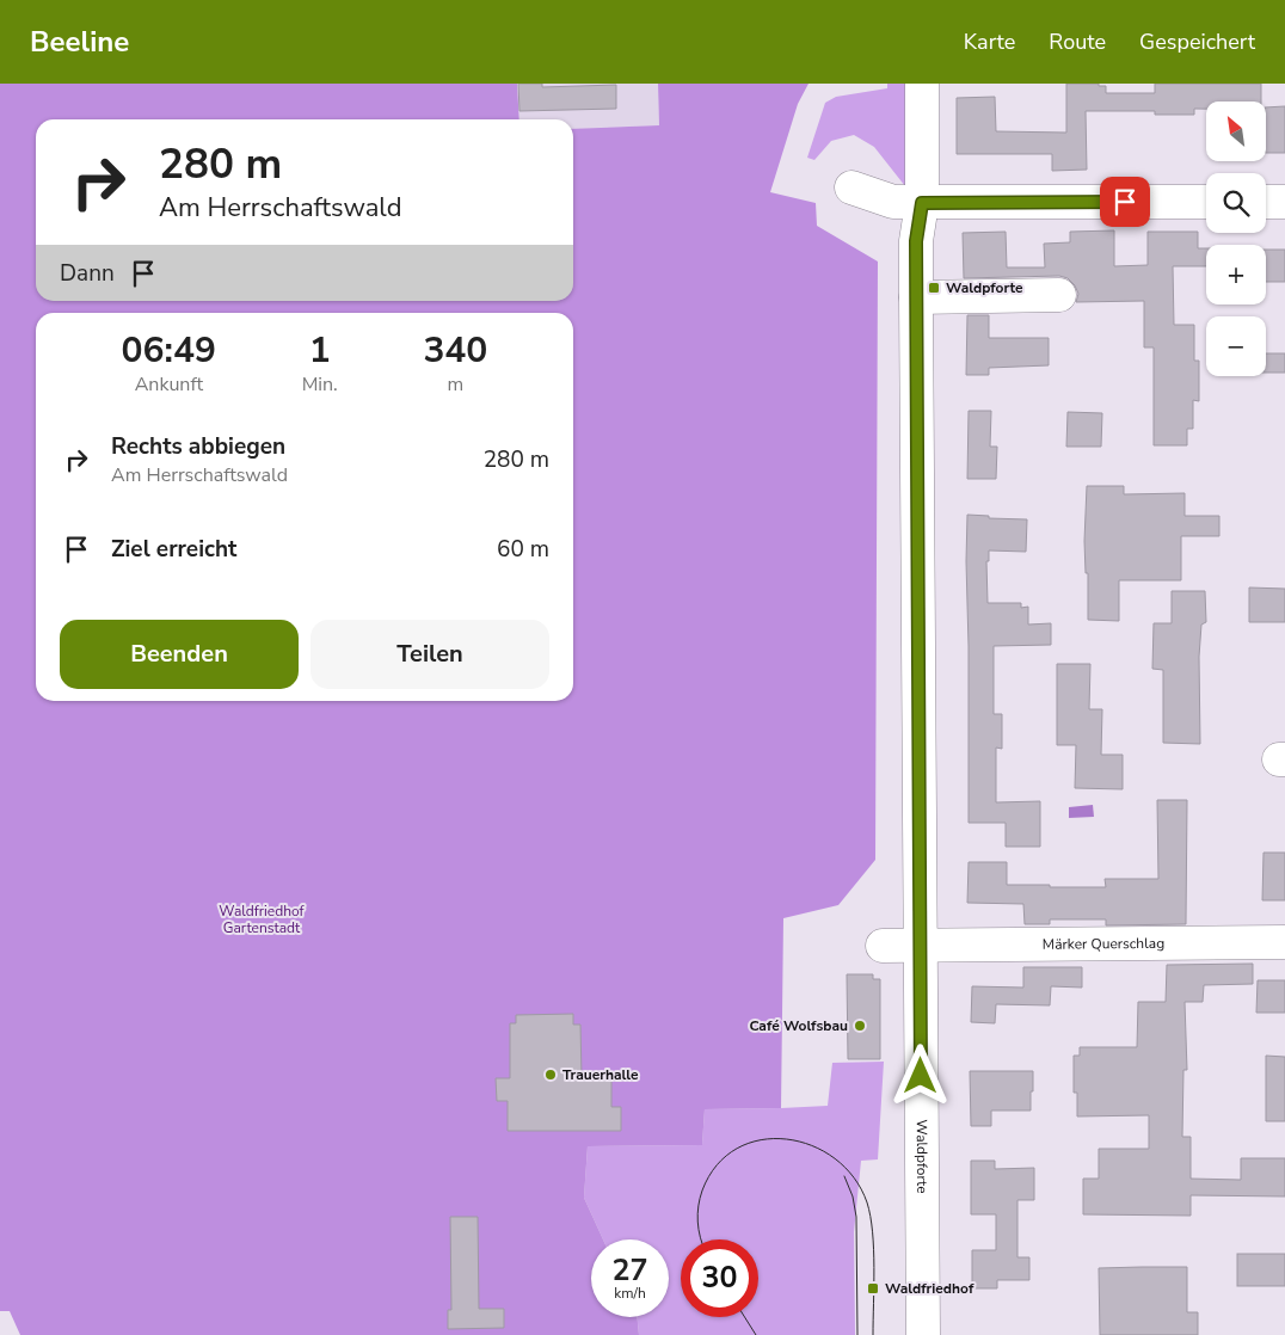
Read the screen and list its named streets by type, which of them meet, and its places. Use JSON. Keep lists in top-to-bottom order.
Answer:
{
  "streets": {
    "street": ["Märker Querschlag", "Waldpforte"]
  },
  "crossings": [
    ["Märker Querschlag", "Waldpforte"]
  ],
  "parks": ["Waldfriedhof Gartenstadt"],
  "places": {
    "transit": ["Waldpforte", "Waldfriedhof"],
    "other": ["Café Wolfsbau", "Trauerhalle"]
  },
  "north": "top left",
  "page": {
    "header": "Beeline",
    "nav": ["Karte", "Route", "Gespeichert"],
    "map_buttons": ["+", "−"],
    "turn": ["280 m", "Am Herrschaftswald"],
    "then": "Dann",
    "eta": [
      "06:49",
      "Ankunft",
      "1",
      "Min.",
      "340",
      "m"
    ],
    "list": [
      {
        "name": "Rechts abbiegen",
        "note": "Am Herrschaftswald",
        "value": "280 m"
      },
      {
        "name": "Ziel erreicht",
        "value": "60 m"
      }
    ],
    "buttons": ["Beenden", "Teilen"],
    "speed": "27 km/h",
    "limit": "30"
  }
}
